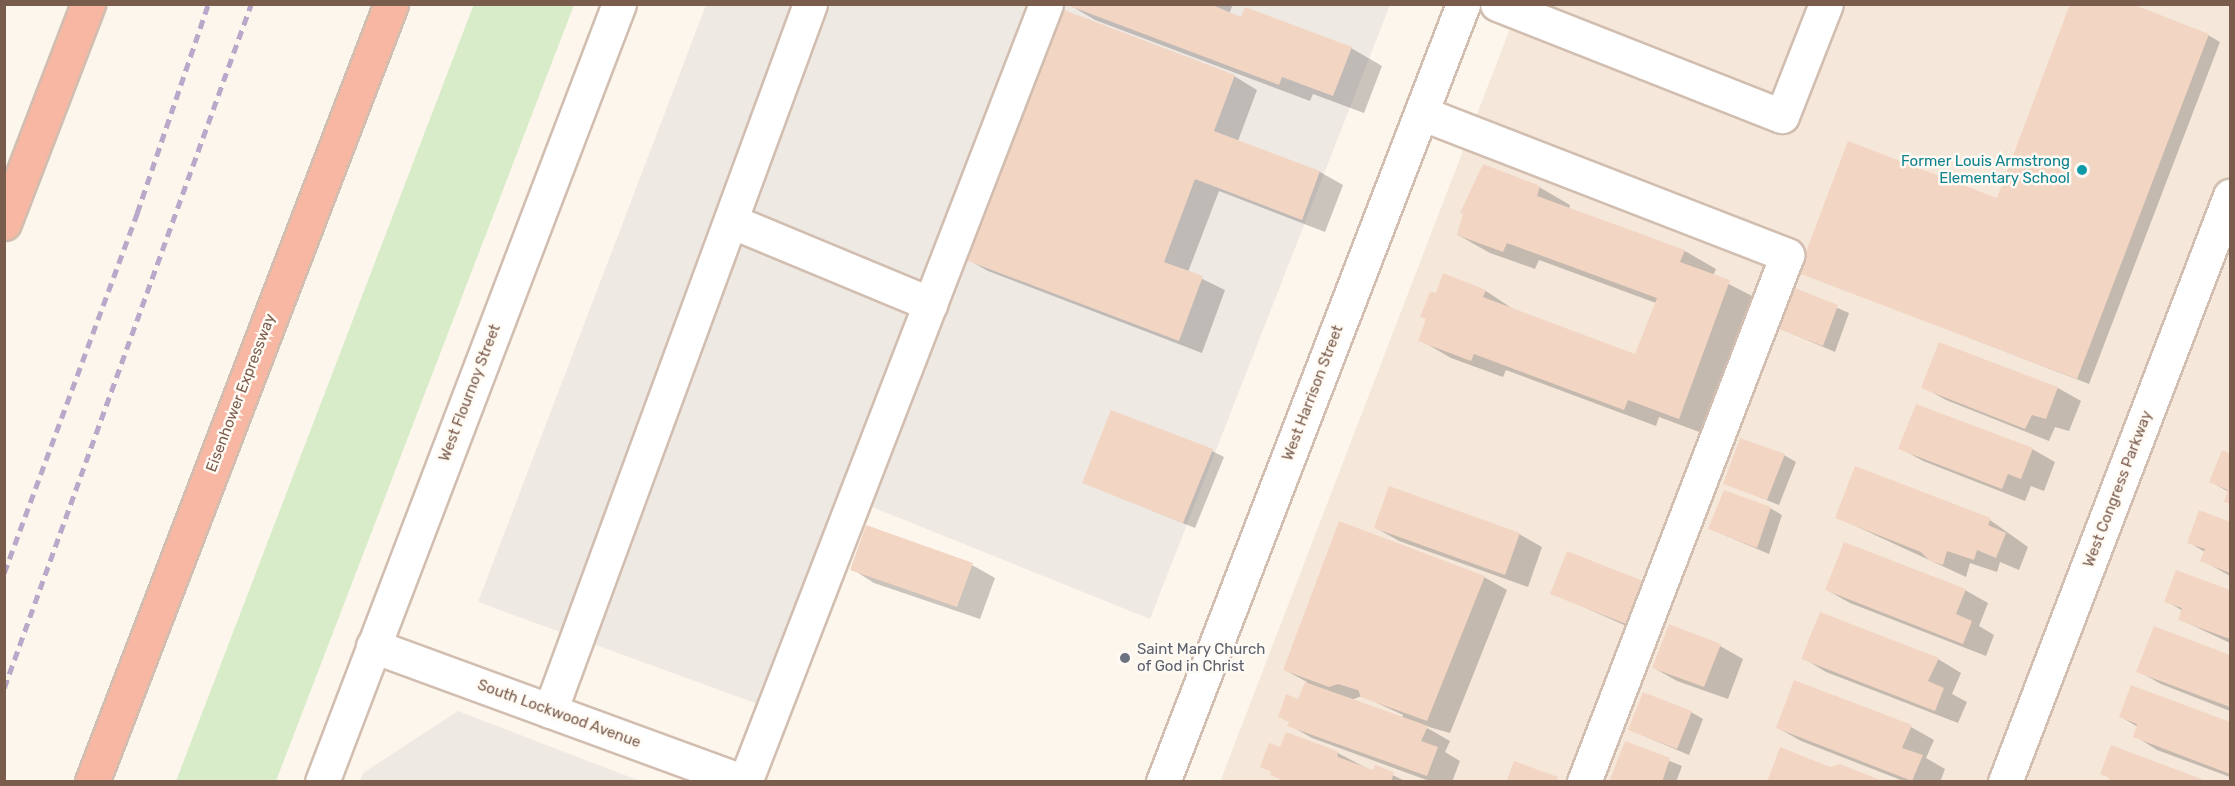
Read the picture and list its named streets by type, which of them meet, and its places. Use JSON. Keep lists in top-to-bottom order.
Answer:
{
  "streets": {
    "highway": ["Eisenhower Expressway"],
    "street": [
      "West Flournoy Street",
      "West Harrison Street",
      "West Congress Parkway",
      "South Lockwood Avenue"
    ]
  },
  "crossings": [
    ["West Flournoy Street", "South Lockwood Avenue"]
  ],
  "places": ["Former Louis Armstrong Elementary School", "Saint Mary Church of God in Christ"]
}
